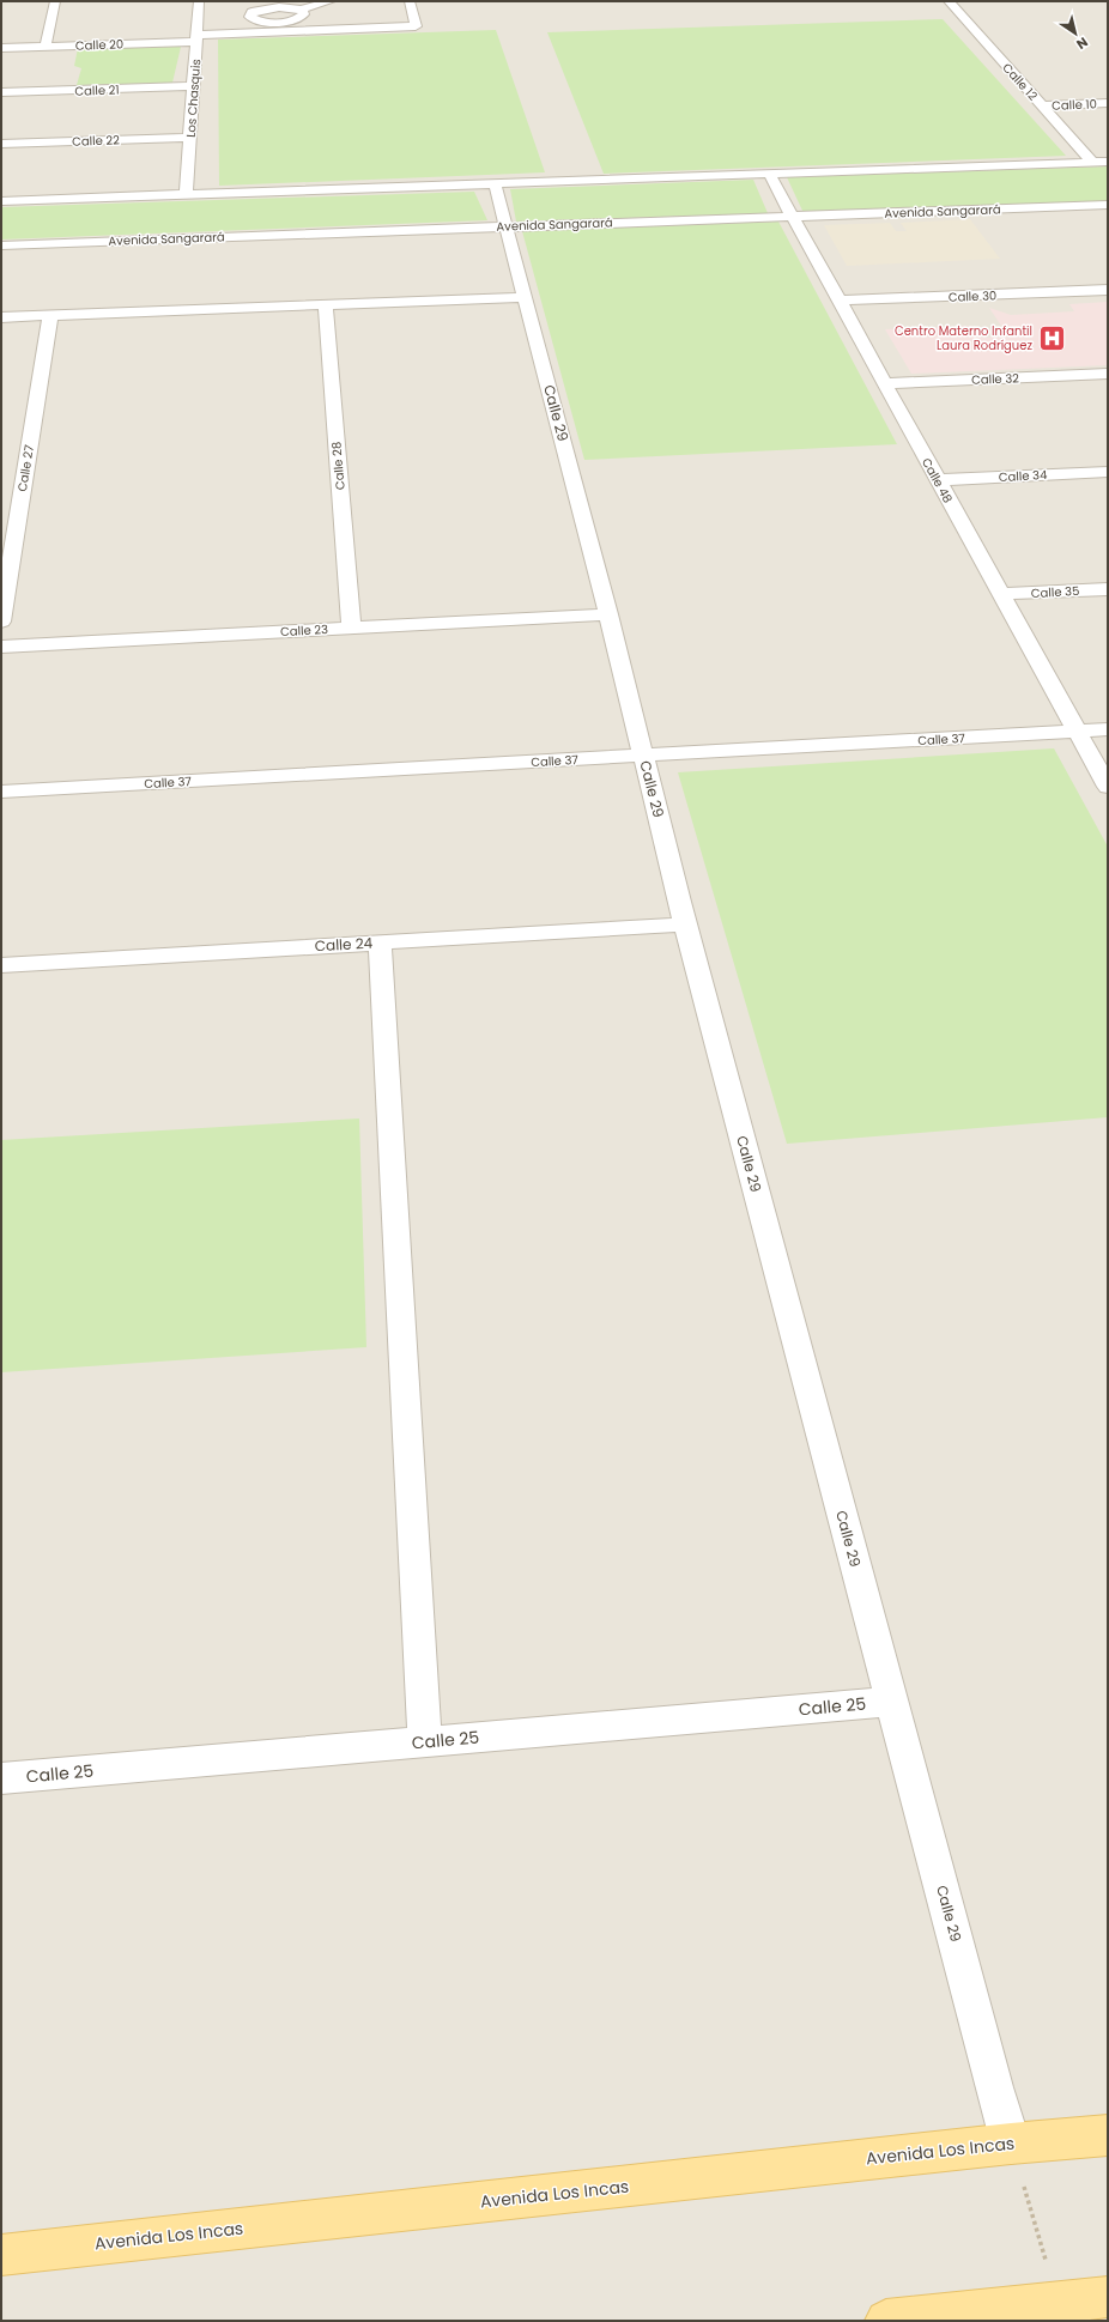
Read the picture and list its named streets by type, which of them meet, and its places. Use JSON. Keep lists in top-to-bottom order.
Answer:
{
  "streets": {
    "main road": ["Avenida Los Incas"],
    "street": [
      "Calle 20",
      "Calle 12",
      "Calle 21",
      "Los Chasquis",
      "Calle 10",
      "Calle 22",
      "Avenida Sangarará",
      "Calle 30",
      "Calle 32",
      "Calle 29",
      "Calle 28",
      "Calle 27",
      "Calle 34",
      "Calle 48",
      "Calle 35",
      "Calle 23",
      "Calle 37",
      "Calle 24",
      "Calle 25"
    ]
  },
  "crossings": [
    ["Calle 20", "Los Chasquis"],
    ["Calle 12", "Calle 10"],
    ["Calle 21", "Los Chasquis"],
    ["Los Chasquis", "Calle 22"],
    ["Avenida Sangarará", "Calle 29"],
    ["Avenida Sangarará", "Calle 48"],
    ["Calle 30", "Calle 48"],
    ["Calle 32", "Calle 48"],
    ["Calle 29", "Calle 23"],
    ["Calle 29", "Calle 37"],
    ["Calle 29", "Calle 24"],
    ["Calle 29", "Calle 25"],
    ["Calle 29", "Avenida Los Incas"],
    ["Calle 28", "Calle 23"],
    ["Calle 34", "Calle 48"],
    ["Calle 48", "Calle 35"],
    ["Calle 48", "Calle 37"]
  ],
  "places": {
    "hospital": ["Centro Materno Infantil Laura Rodríguez"]
  },
  "north": "bottom right"
}
